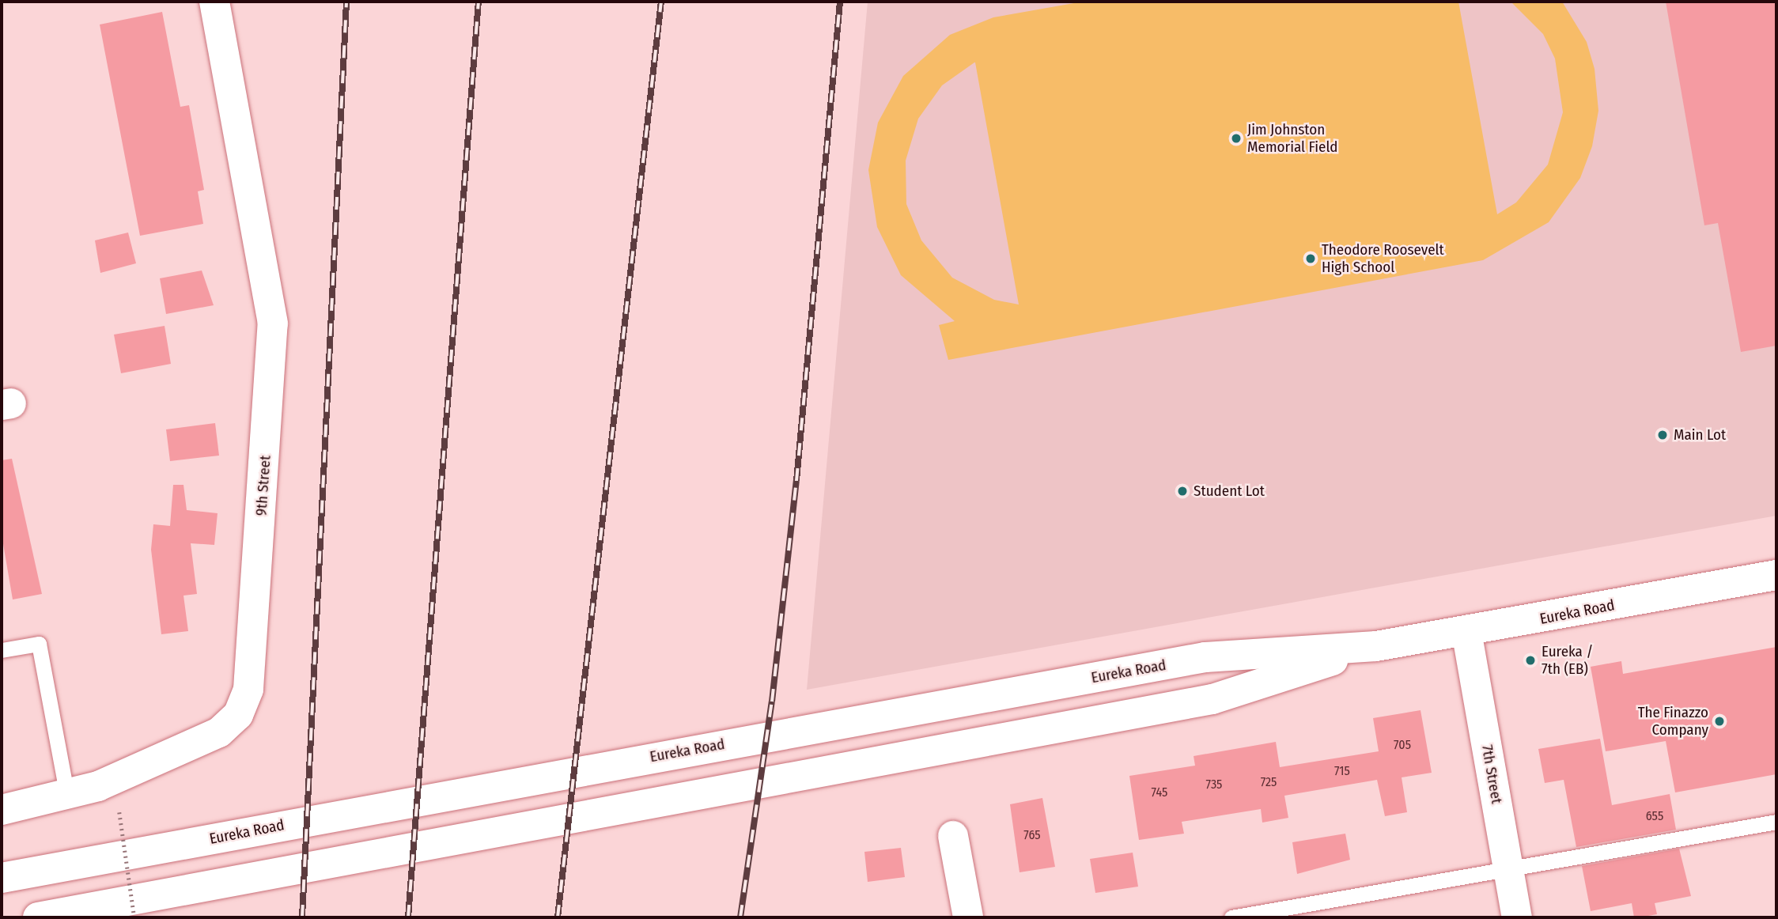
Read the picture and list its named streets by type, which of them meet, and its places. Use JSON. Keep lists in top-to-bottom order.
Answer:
{
  "streets": {
    "main road": ["9th Street", "Eureka Road", "7th Street"]
  },
  "crossings": [
    ["Eureka Road", "7th Street"]
  ],
  "places": [
    "Jim Johnston Memorial Field",
    "Theodore Roosevelt High School",
    "Main Lot",
    "Student Lot",
    "Eureka / 7th (EB)",
    "The Finazzo Company"
  ],
  "house_numbers": [
    "705",
    "715",
    "725",
    "735",
    "745",
    "655",
    "765"
  ]
}
